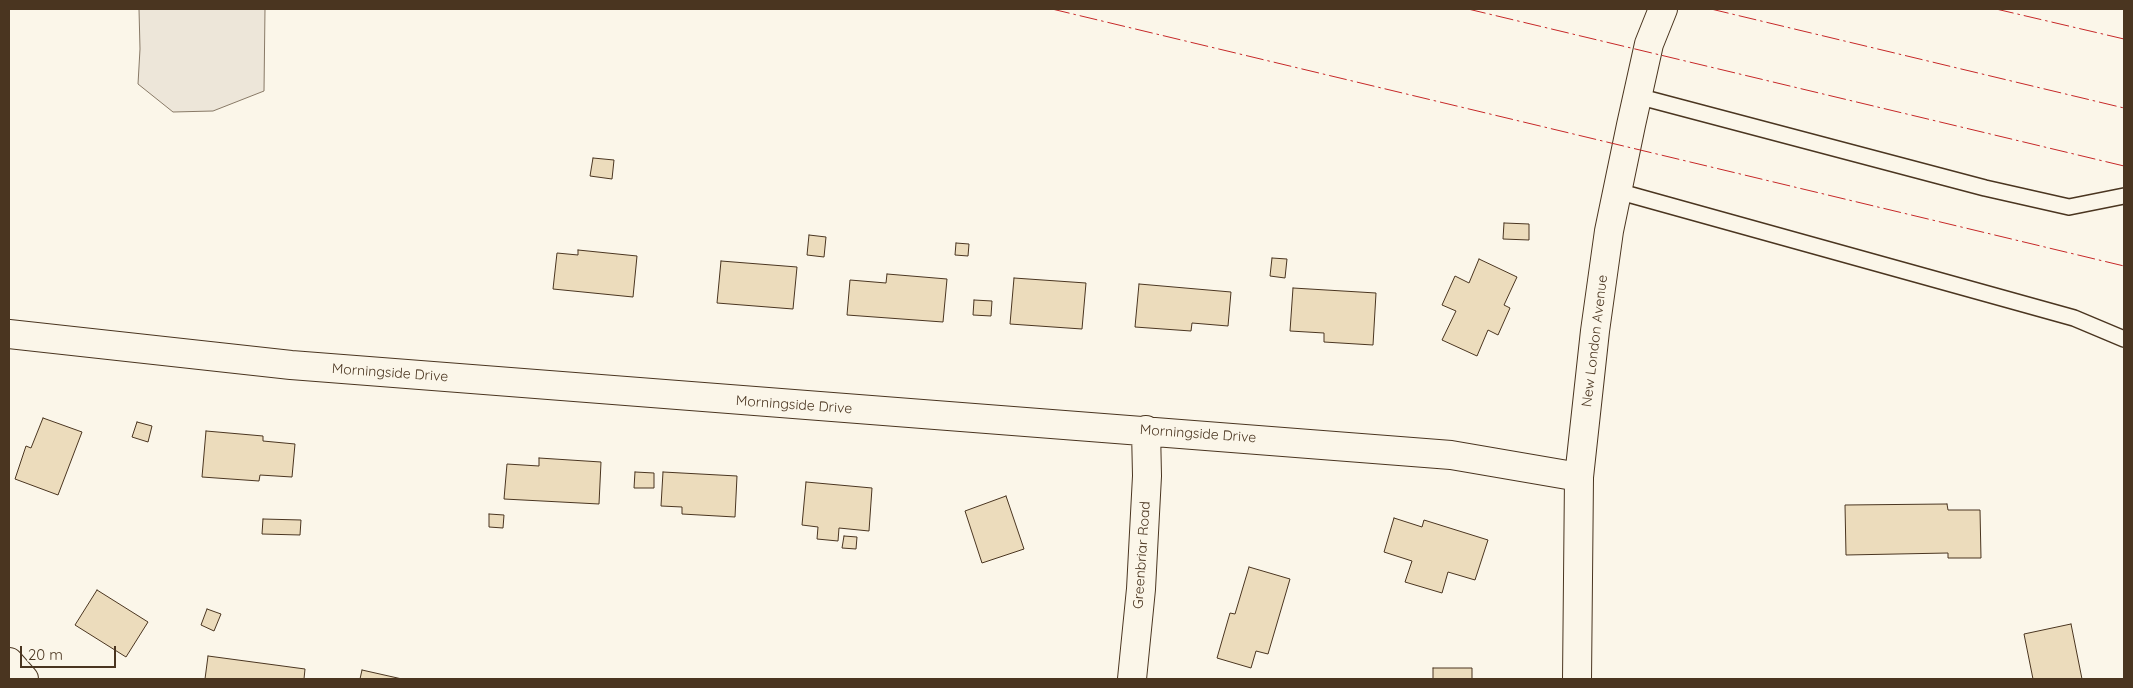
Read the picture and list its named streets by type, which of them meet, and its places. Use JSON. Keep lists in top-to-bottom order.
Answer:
{
  "streets": {
    "street": ["New London Avenue", "Morningside Drive", "Greenbriar Road"]
  },
  "crossings": [
    ["New London Avenue", "Morningside Drive"],
    ["Morningside Drive", "Greenbriar Road"]
  ],
  "scale_bar": "20 m"
}
